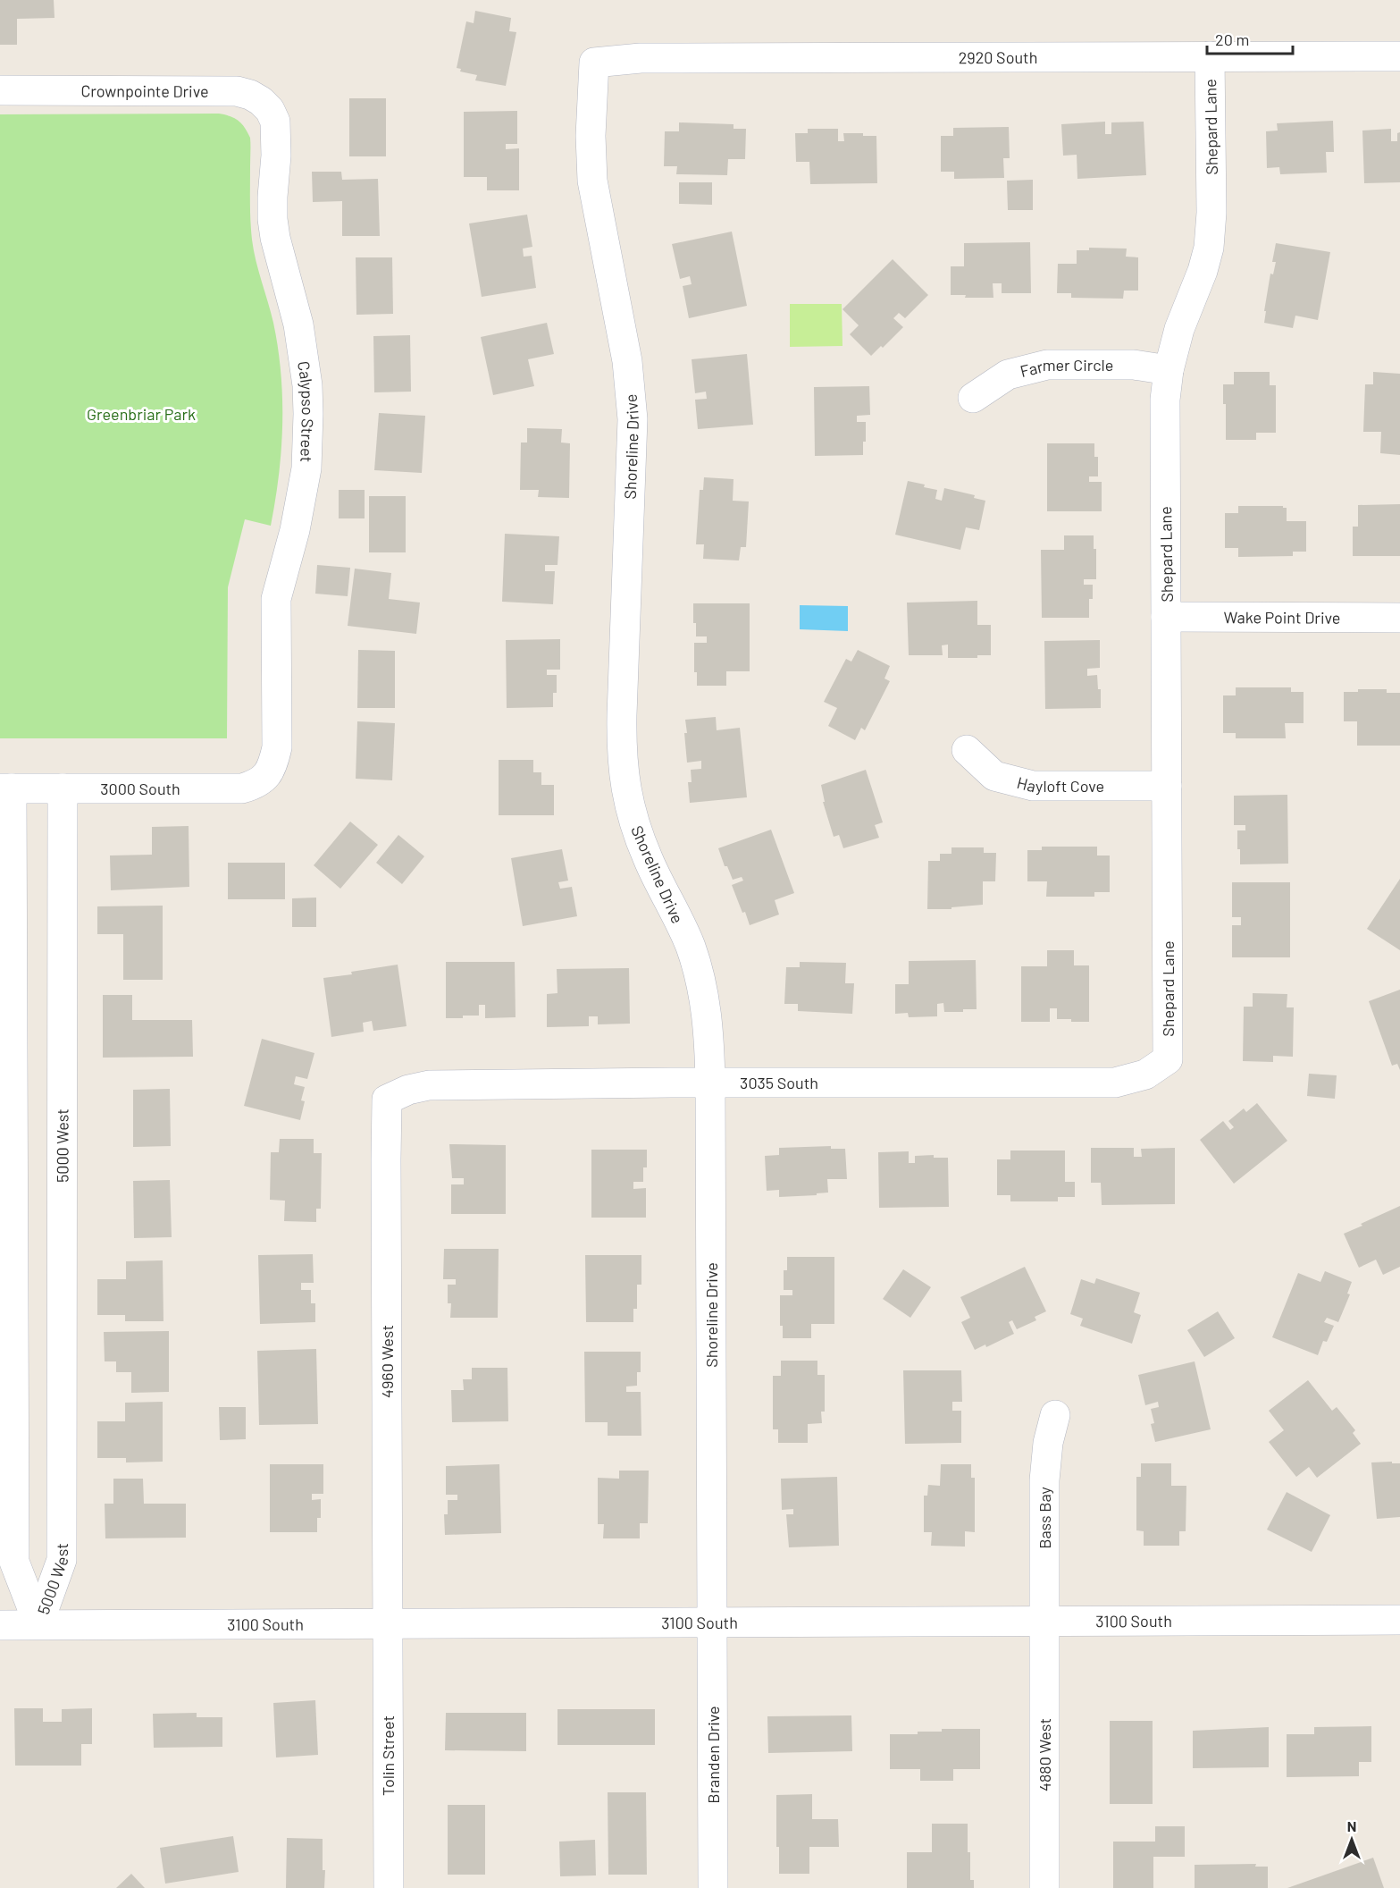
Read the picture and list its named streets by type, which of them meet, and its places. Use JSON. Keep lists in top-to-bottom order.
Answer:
{
  "streets": {
    "street": [
      "2920 South",
      "Crownpointe Drive",
      "Shepard Lane",
      "Farmer Circle",
      "Calypso Street",
      "Shoreline Drive",
      "Wake Point Drive",
      "Hayloft Cove",
      "3000 South",
      "3035 South",
      "5000 West",
      "4960 West",
      "Bass Bay",
      "3100 South",
      "Branden Drive",
      "4880 West",
      "Tolin Street"
    ]
  },
  "crossings": [
    ["2920 South", "Shepard Lane"],
    ["2920 South", "Shoreline Drive"],
    ["Crownpointe Drive", "Calypso Street"],
    ["Shepard Lane", "Farmer Circle"],
    ["Shepard Lane", "Wake Point Drive"],
    ["Shepard Lane", "Hayloft Cove"],
    ["Shepard Lane", "3035 South"],
    ["Calypso Street", "3000 South"],
    ["Shoreline Drive", "3035 South"],
    ["Shoreline Drive", "3100 South"],
    ["Shoreline Drive", "Branden Drive"],
    ["3000 South", "5000 West"],
    ["3035 South", "4960 West"],
    ["5000 West", "3100 South"],
    ["4960 West", "3100 South"],
    ["4960 West", "Tolin Street"],
    ["Bass Bay", "3100 South"],
    ["Bass Bay", "4880 West"],
    ["3100 South", "Branden Drive"],
    ["3100 South", "4880 West"],
    ["3100 South", "Tolin Street"]
  ],
  "parks": ["Greenbriar Park"],
  "scale_bar": "20 m",
  "north": "top"
}
